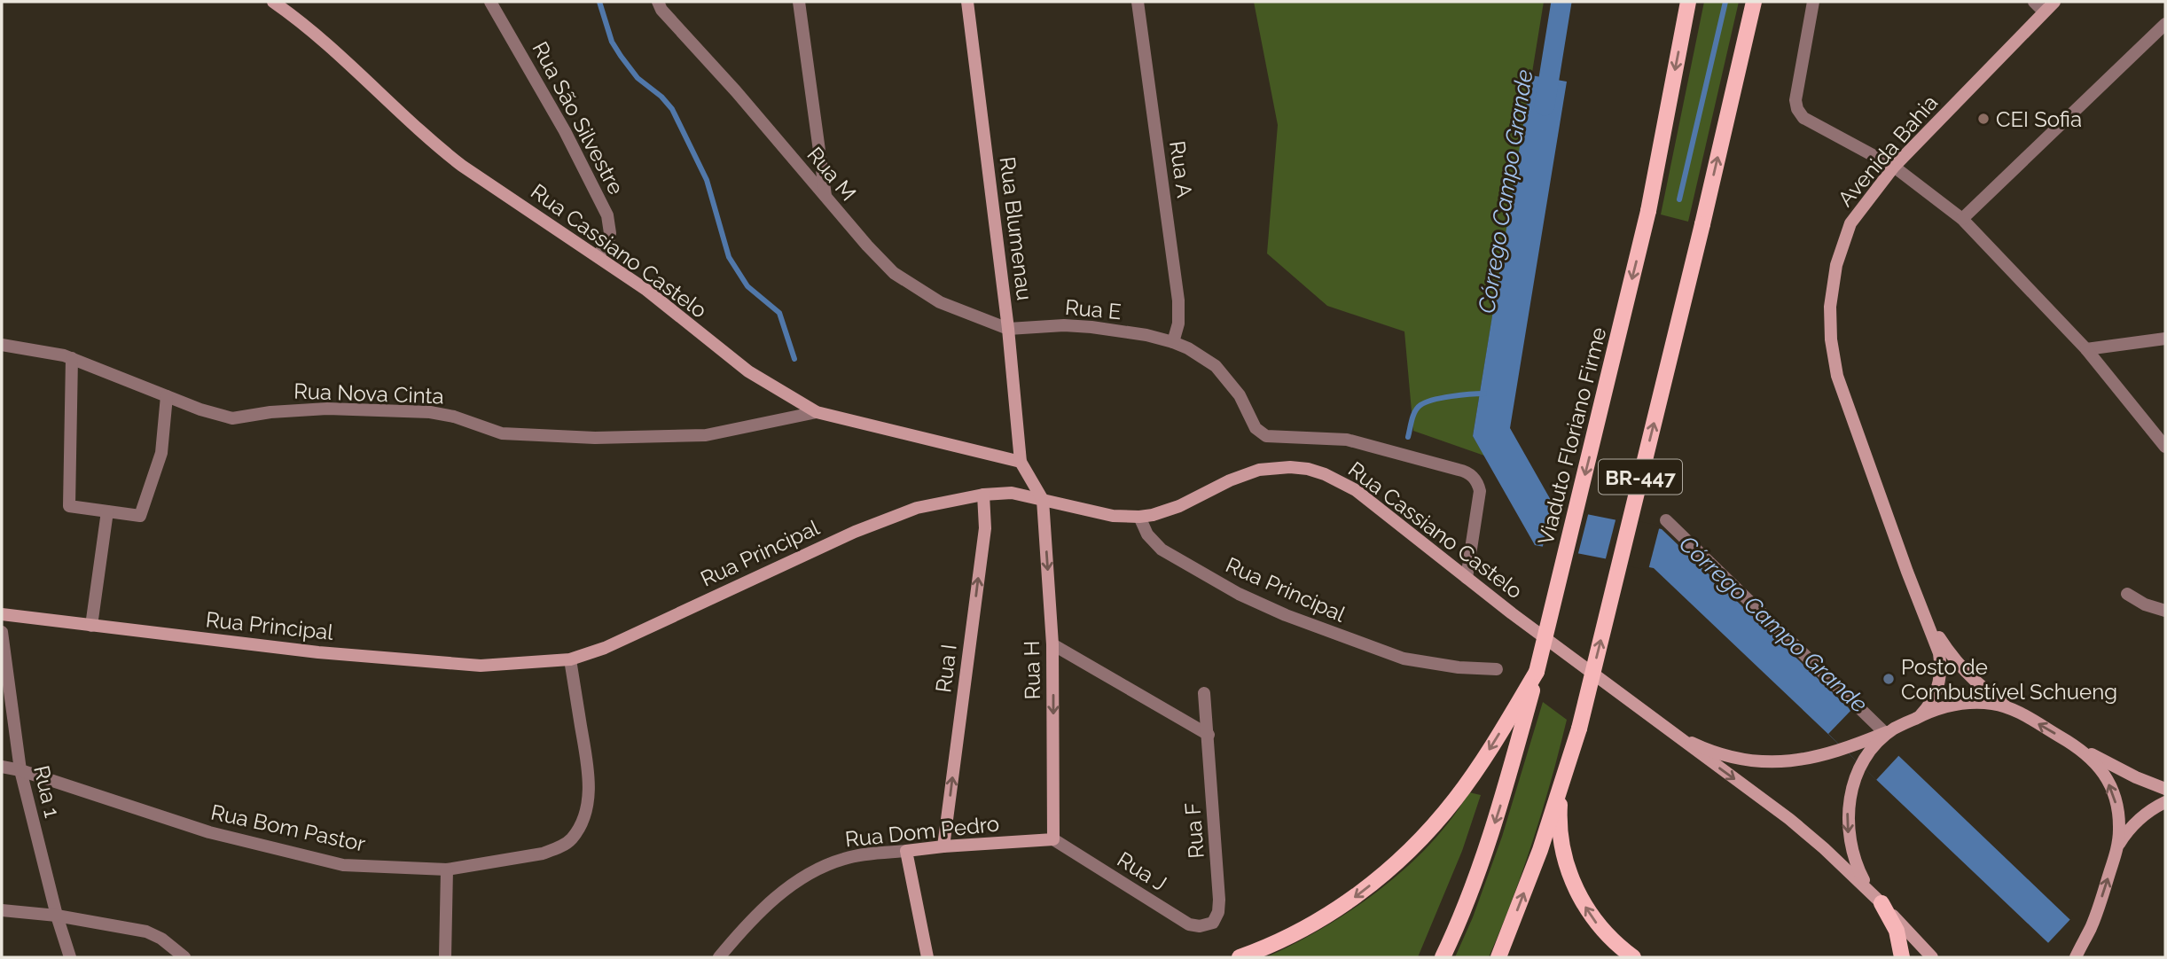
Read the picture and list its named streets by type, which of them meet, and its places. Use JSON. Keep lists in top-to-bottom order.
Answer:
{
  "streets": {
    "main road": ["Viaduto Floriano Firme", "BR-447"],
    "street": [
      "Rua São Silvestre",
      "Avenida Bahia",
      "Rua A",
      "Rua M",
      "Rua Blumenau",
      "Rua Cassiano Castelo",
      "Rua E",
      "Rua Nova Cinta",
      "Rua Principal",
      "Rua I",
      "Rua H",
      "Rua 1",
      "Rua Bom Pastor",
      "Rua F",
      "Rua Dom Pedro",
      "Rua J"
    ]
  },
  "crossings": [
    ["Rua São Silvestre", "Rua Cassiano Castelo"],
    ["Avenida Bahia", "Rua Cassiano Castelo"],
    ["Rua A", "Rua E"],
    ["Rua M", "Rua Blumenau"],
    ["Rua M", "Rua E"],
    ["Rua Blumenau", "Rua Cassiano Castelo"],
    ["Rua Blumenau", "Rua E"],
    ["Rua Cassiano Castelo", "Rua E"],
    ["Rua Cassiano Castelo", "Rua Nova Cinta"],
    ["Rua Cassiano Castelo", "Rua Principal"],
    ["Rua Principal", "Rua I"],
    ["Rua Principal", "Rua H"],
    ["Rua Principal", "Rua Bom Pastor"],
    ["Rua I", "Rua Dom Pedro"],
    ["Rua H", "Rua Dom Pedro"],
    ["Rua H", "Rua J"],
    ["Rua 1", "Rua Bom Pastor"],
    ["Rua F", "Rua J"],
    ["Rua Dom Pedro", "Rua J"]
  ],
  "one_way": ["Rua I", "Rua H"],
  "water": ["Córrego Campo Grande"],
  "places": ["CEI Sofia", "Posto de Combustível Schueng"]
}
